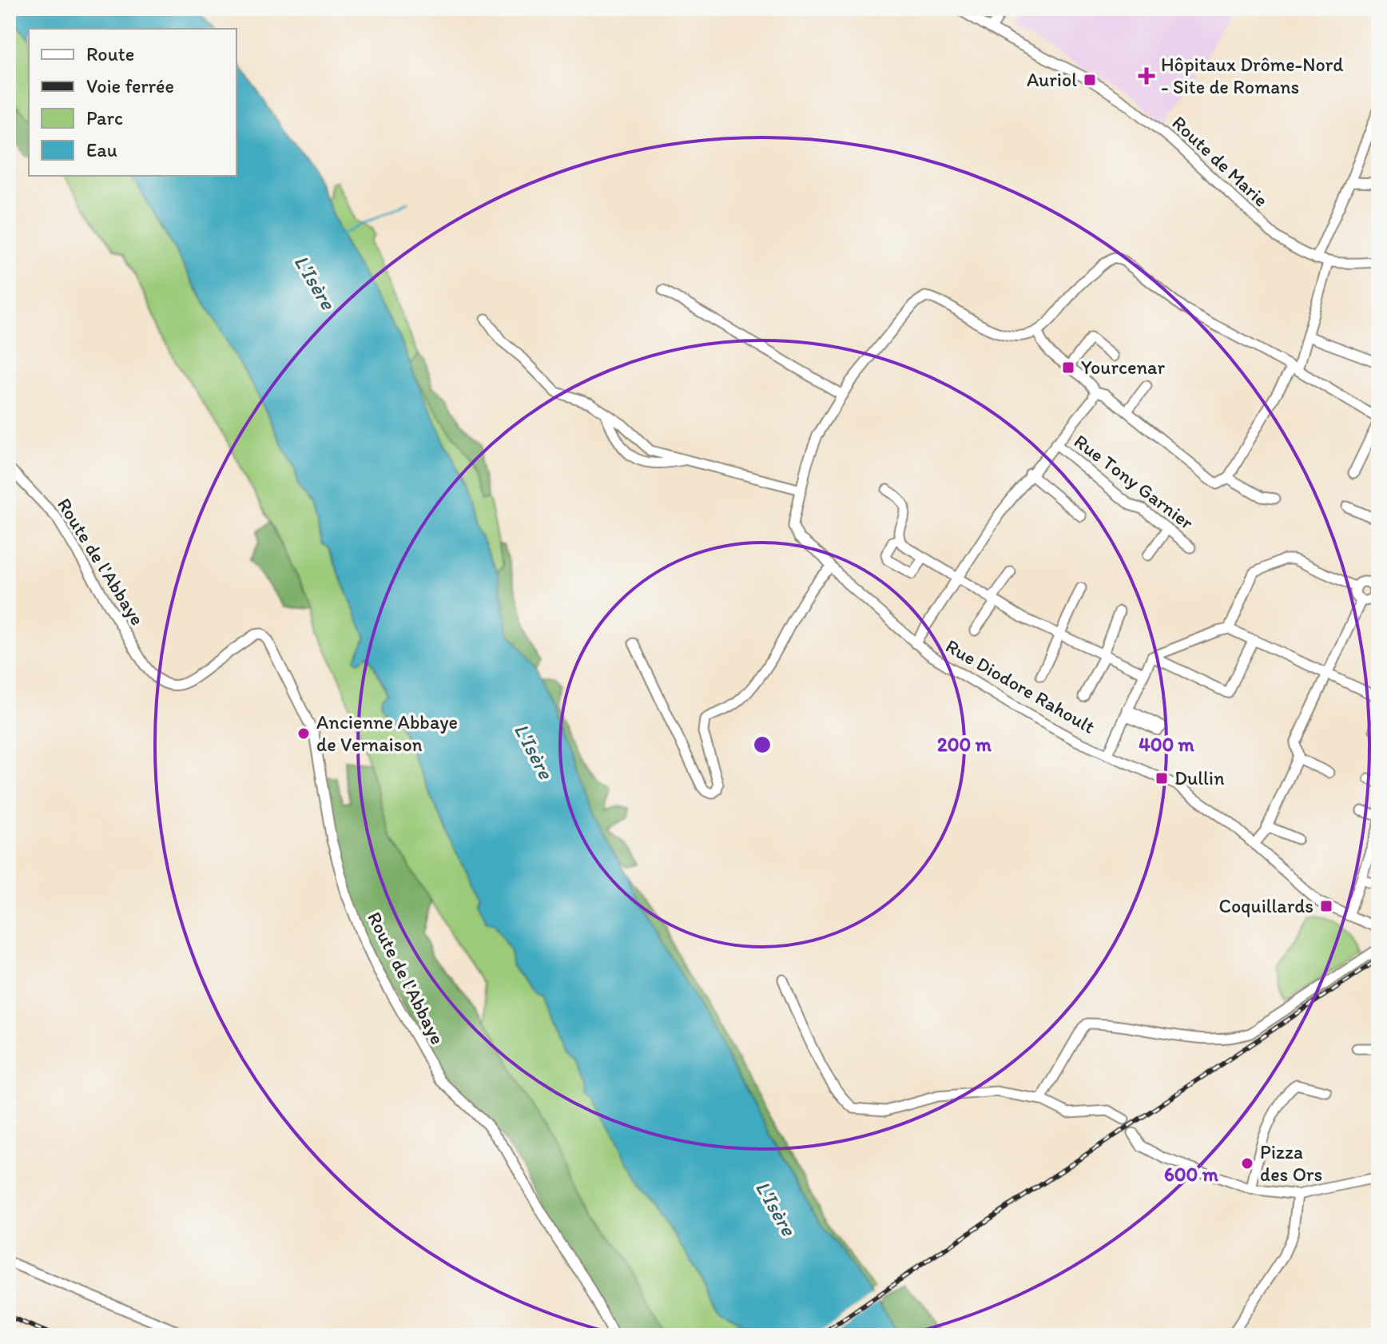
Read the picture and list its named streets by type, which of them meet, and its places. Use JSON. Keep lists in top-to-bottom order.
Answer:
{
  "streets": {
    "street": [
      "Route de Marie",
      "Rue Tony Garnier",
      "Route de l'Abbaye",
      "Rue Diodore Rahoult"
    ]
  },
  "water": ["L'Isère"],
  "places": {
    "health": ["Hôpitaux Drôme-Nord - Site de Romans"],
    "transit": [
      "Auriol",
      "Yourcenar",
      "Dullin",
      "Coquillards"
    ],
    "other": ["Ancienne Abbaye de Vernaison", "Pizza des Ors"]
  },
  "legend": [
    "Route",
    "Voie ferrée",
    "Parc",
    "Eau"
  ],
  "rings": ["200 m", "400 m", "600 m"]
}
